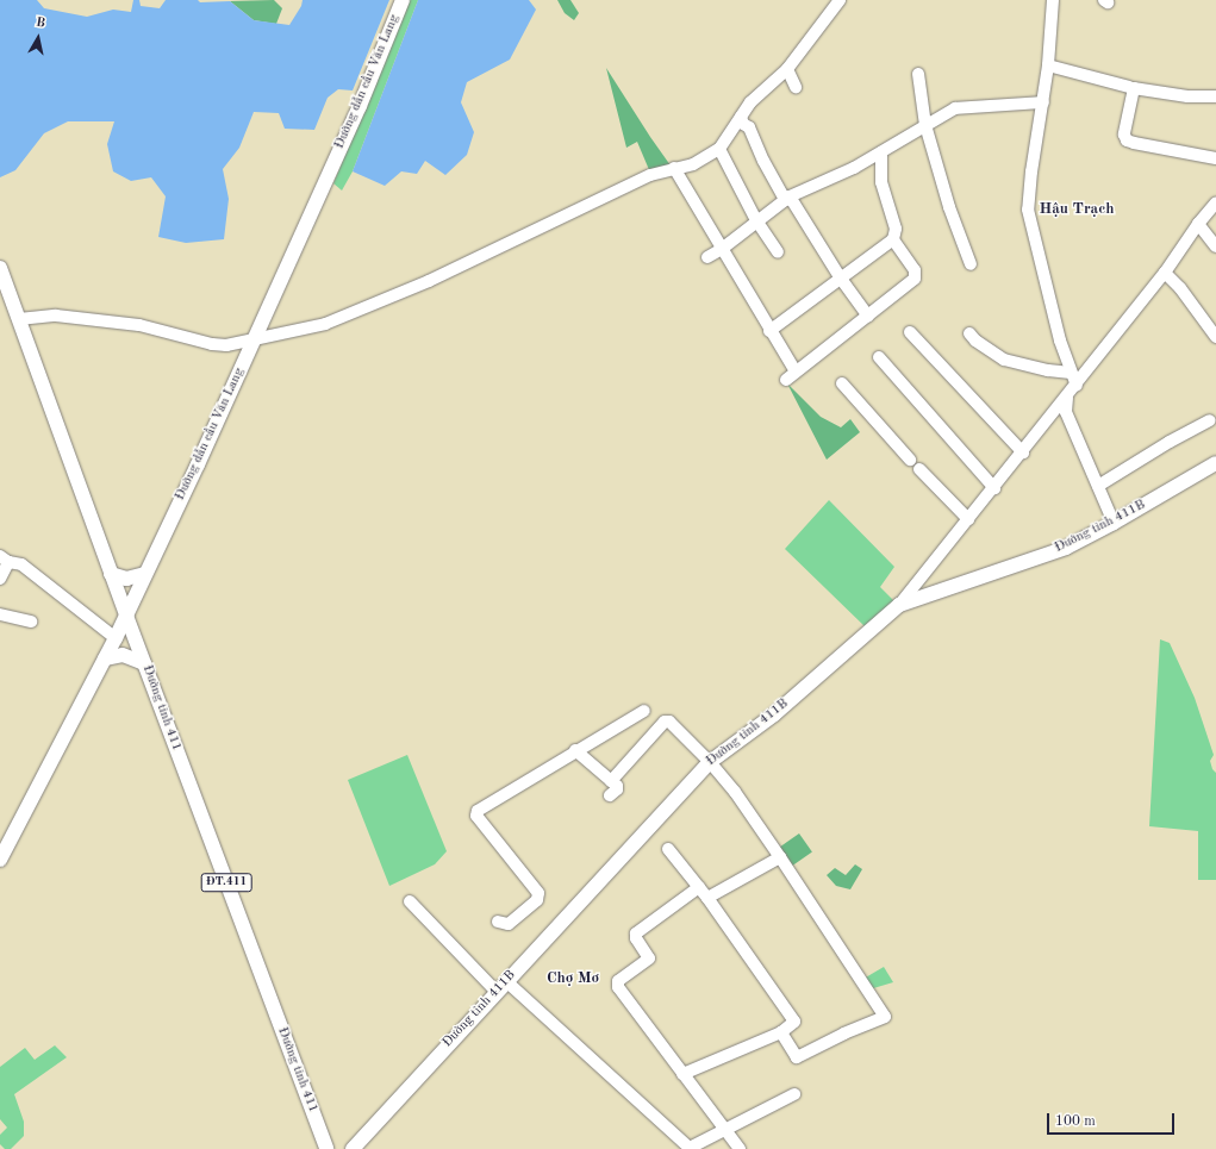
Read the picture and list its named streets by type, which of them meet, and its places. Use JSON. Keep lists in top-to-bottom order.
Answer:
{
  "streets": {
    "main road": [
      "Đường dẫn cầu Văn Lang",
      "Đường tỉnh 411B",
      "Đường tỉnh 411",
      "ĐT.411"
    ]
  },
  "crossings": [
    ["Đường dẫn cầu Văn Lang", "Đường tỉnh 411"]
  ],
  "districts": ["Hậu Trạch", "Chợ Mơ"],
  "scale_bar": "100 m",
  "north": "top"
}
